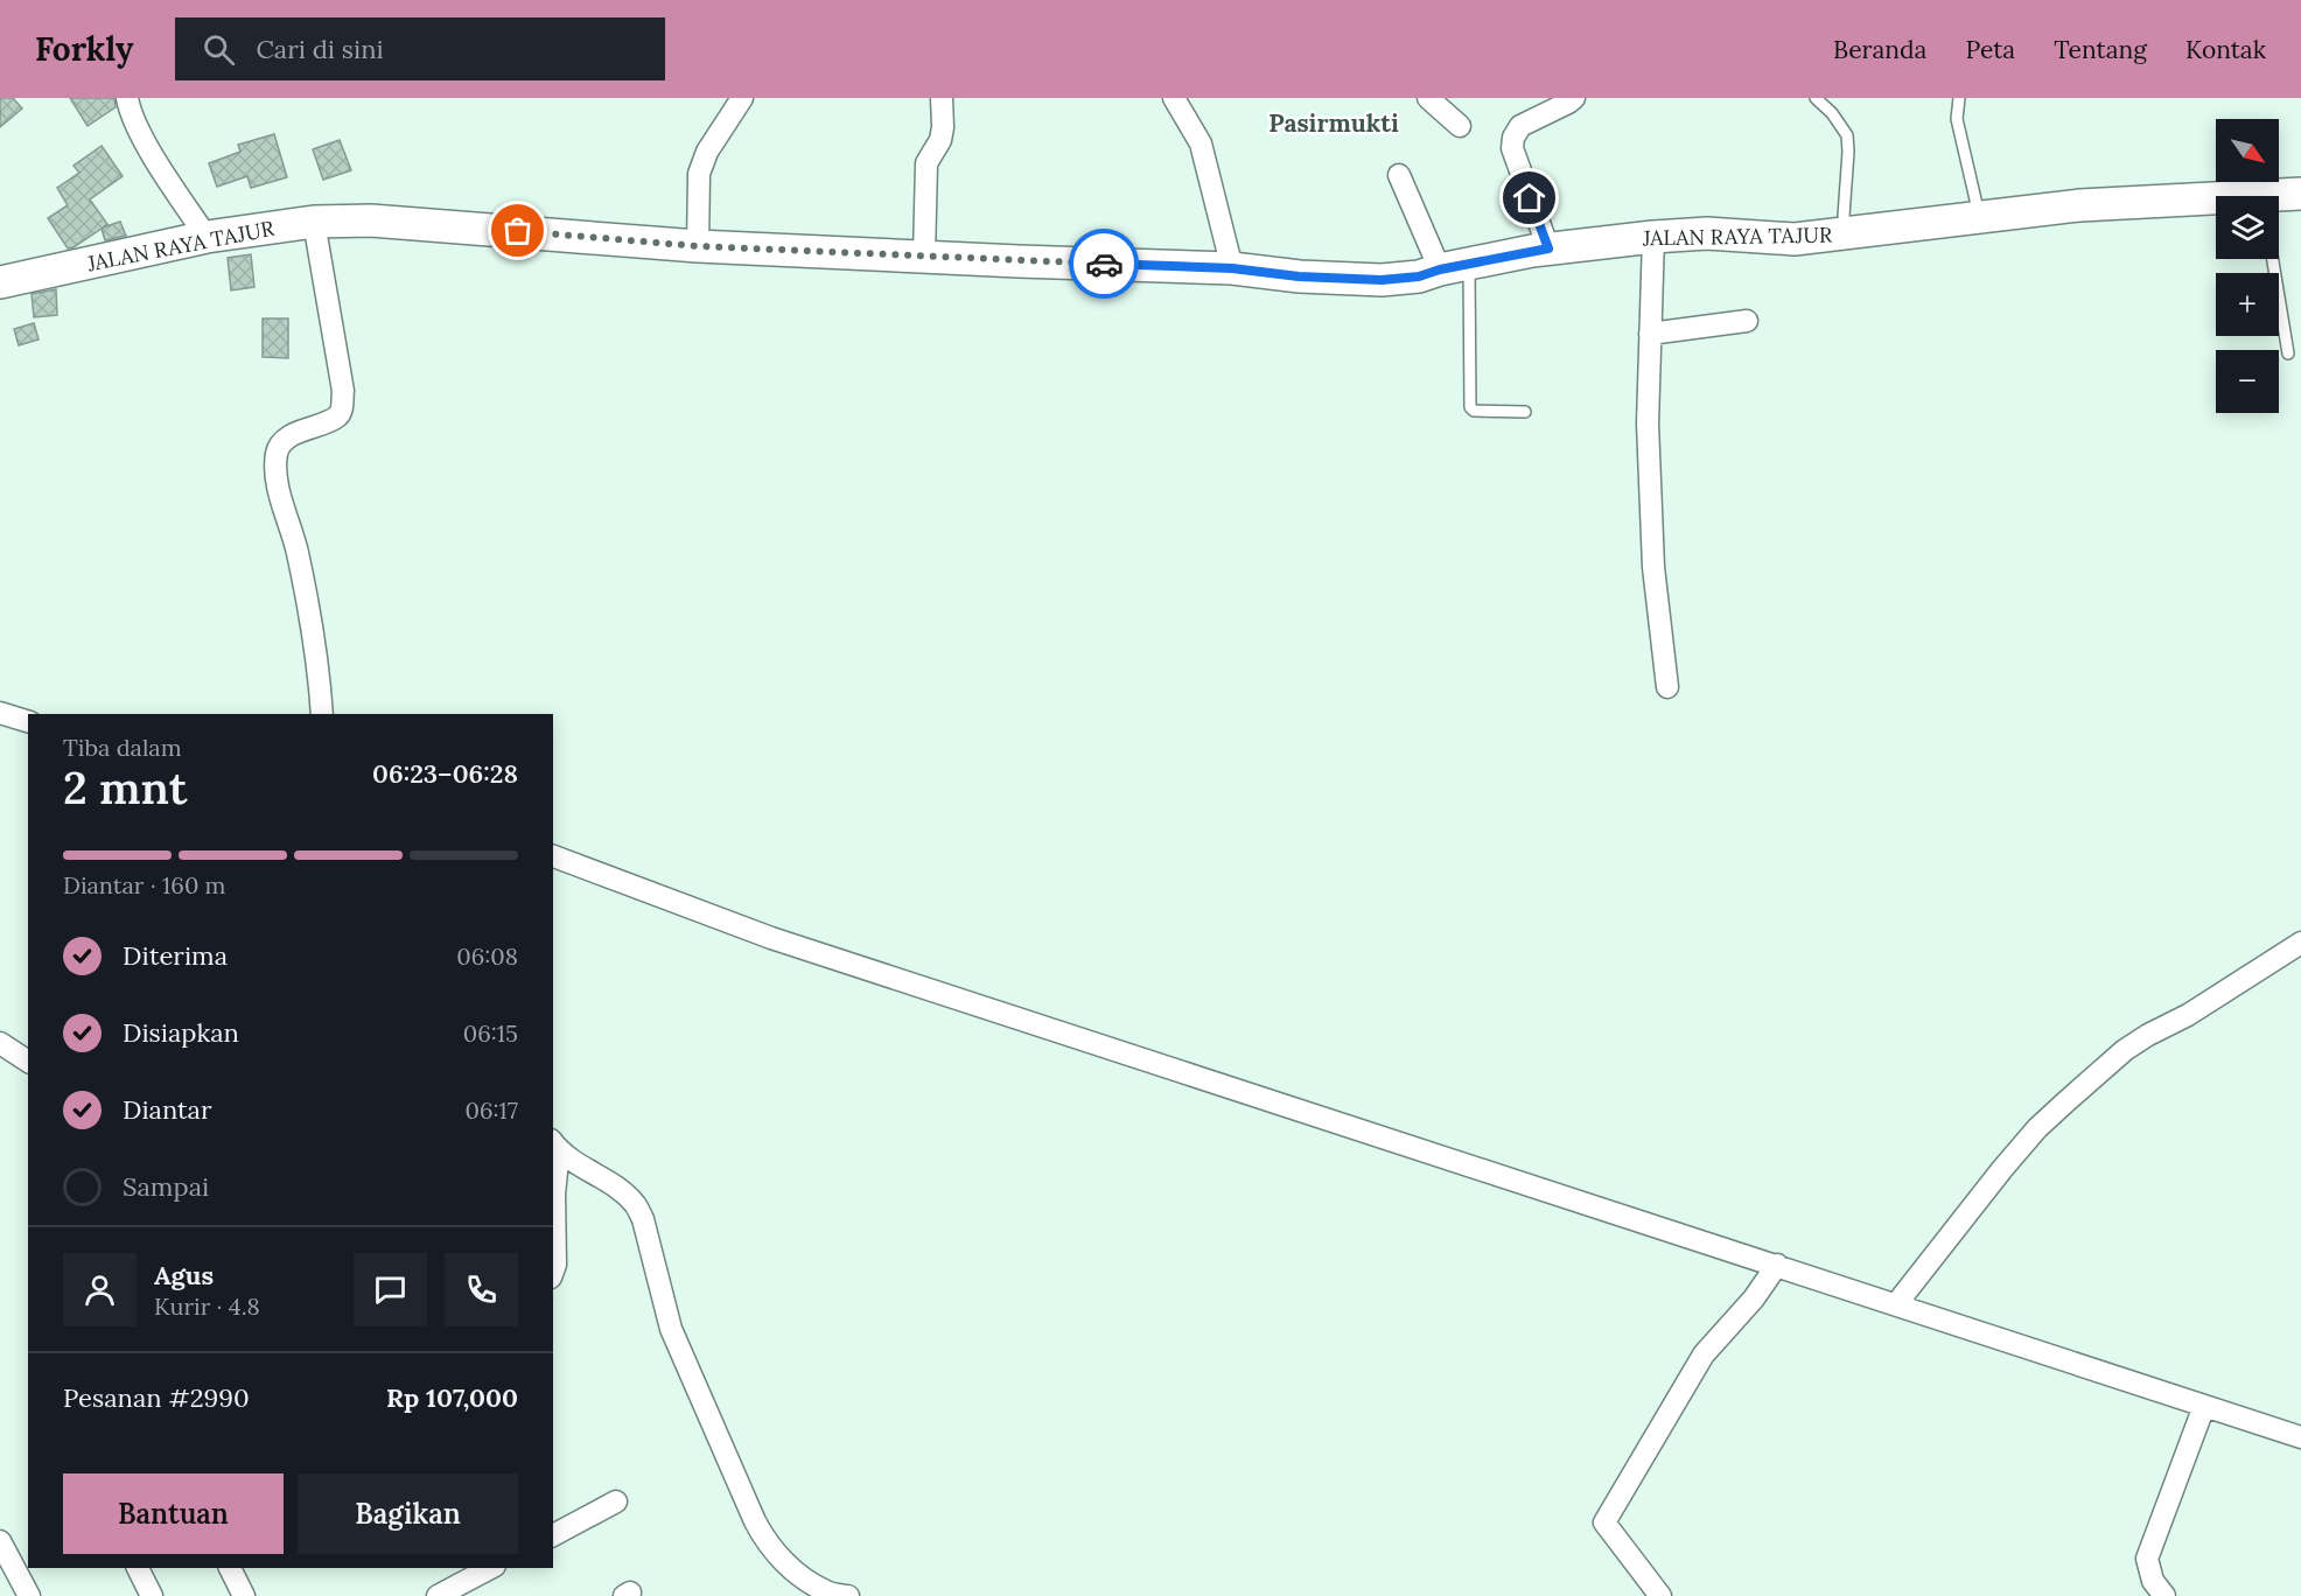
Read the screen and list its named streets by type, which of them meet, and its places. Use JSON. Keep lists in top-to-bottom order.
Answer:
{
  "streets": {
    "main road": ["JALAN RAYA TAJUR"]
  },
  "districts": ["Pasirmukti"],
  "north": "bottom right",
  "page": {
    "header": "Forkly",
    "search": "Cari di sini",
    "nav": [
      "Beranda",
      "Peta",
      "Tentang",
      "Kontak"
    ],
    "map_buttons": ["+", "−"],
    "heading": ["2 mnt", "Tiba dalam", "06:23–06:28"],
    "panel": [
      "Agus",
      "Kurir · 4.8",
      "Pesanan #2990",
      "Rp 107,000"
    ],
    "bar": "Diantar · 160 m",
    "list": [
      ["Diterima", "06:08"],
      ["Disiapkan", "06:15"],
      ["Diantar", "06:17"],
      "Sampai"
    ],
    "buttons": ["Bantuan", "Bagikan"]
  }
}
